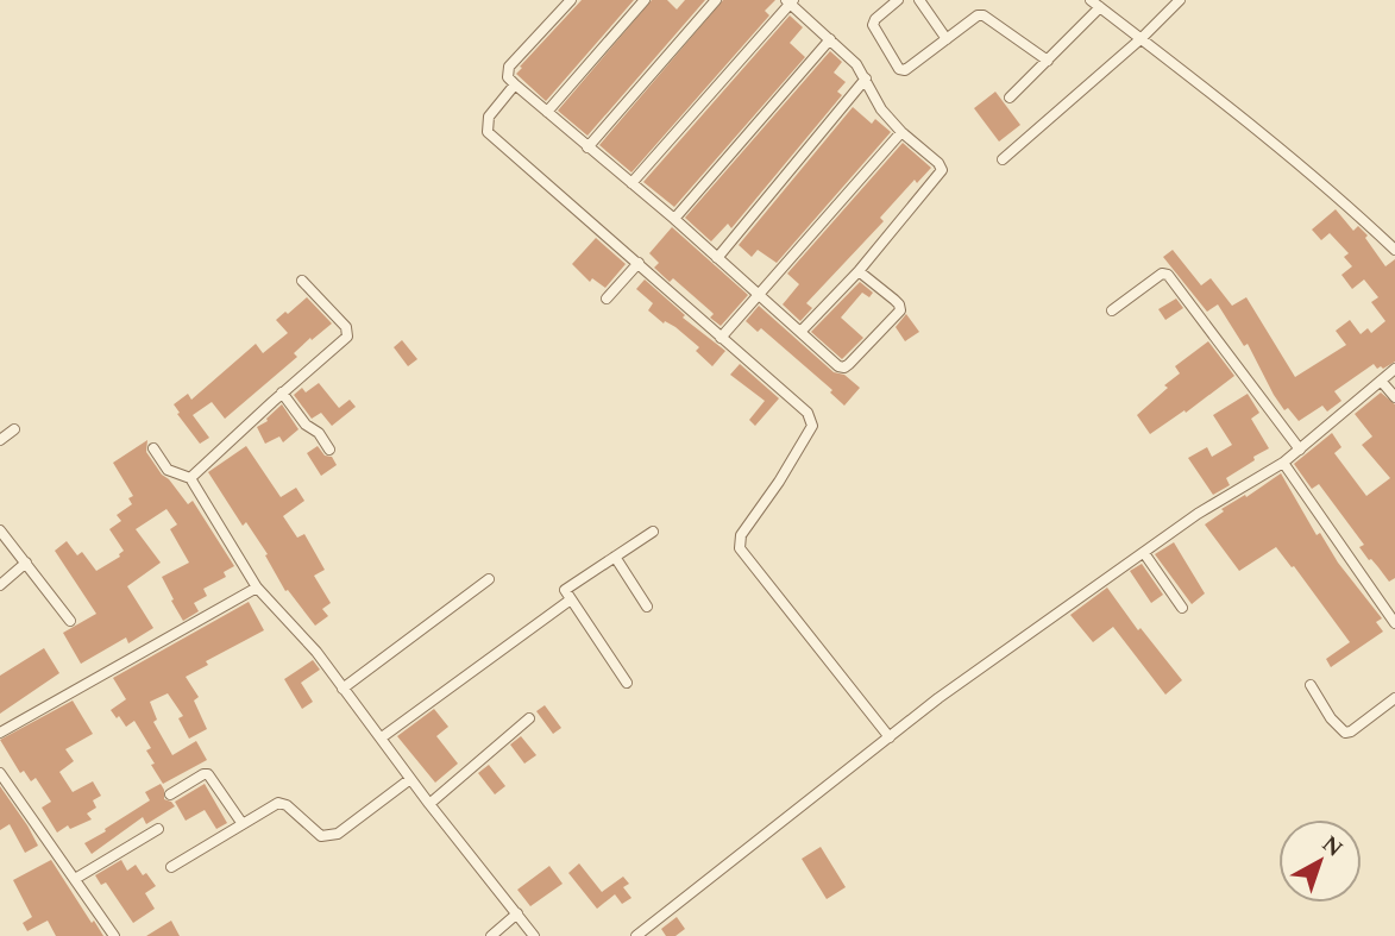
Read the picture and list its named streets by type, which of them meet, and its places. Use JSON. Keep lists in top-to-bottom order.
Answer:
{
  "north": "top right"
}
